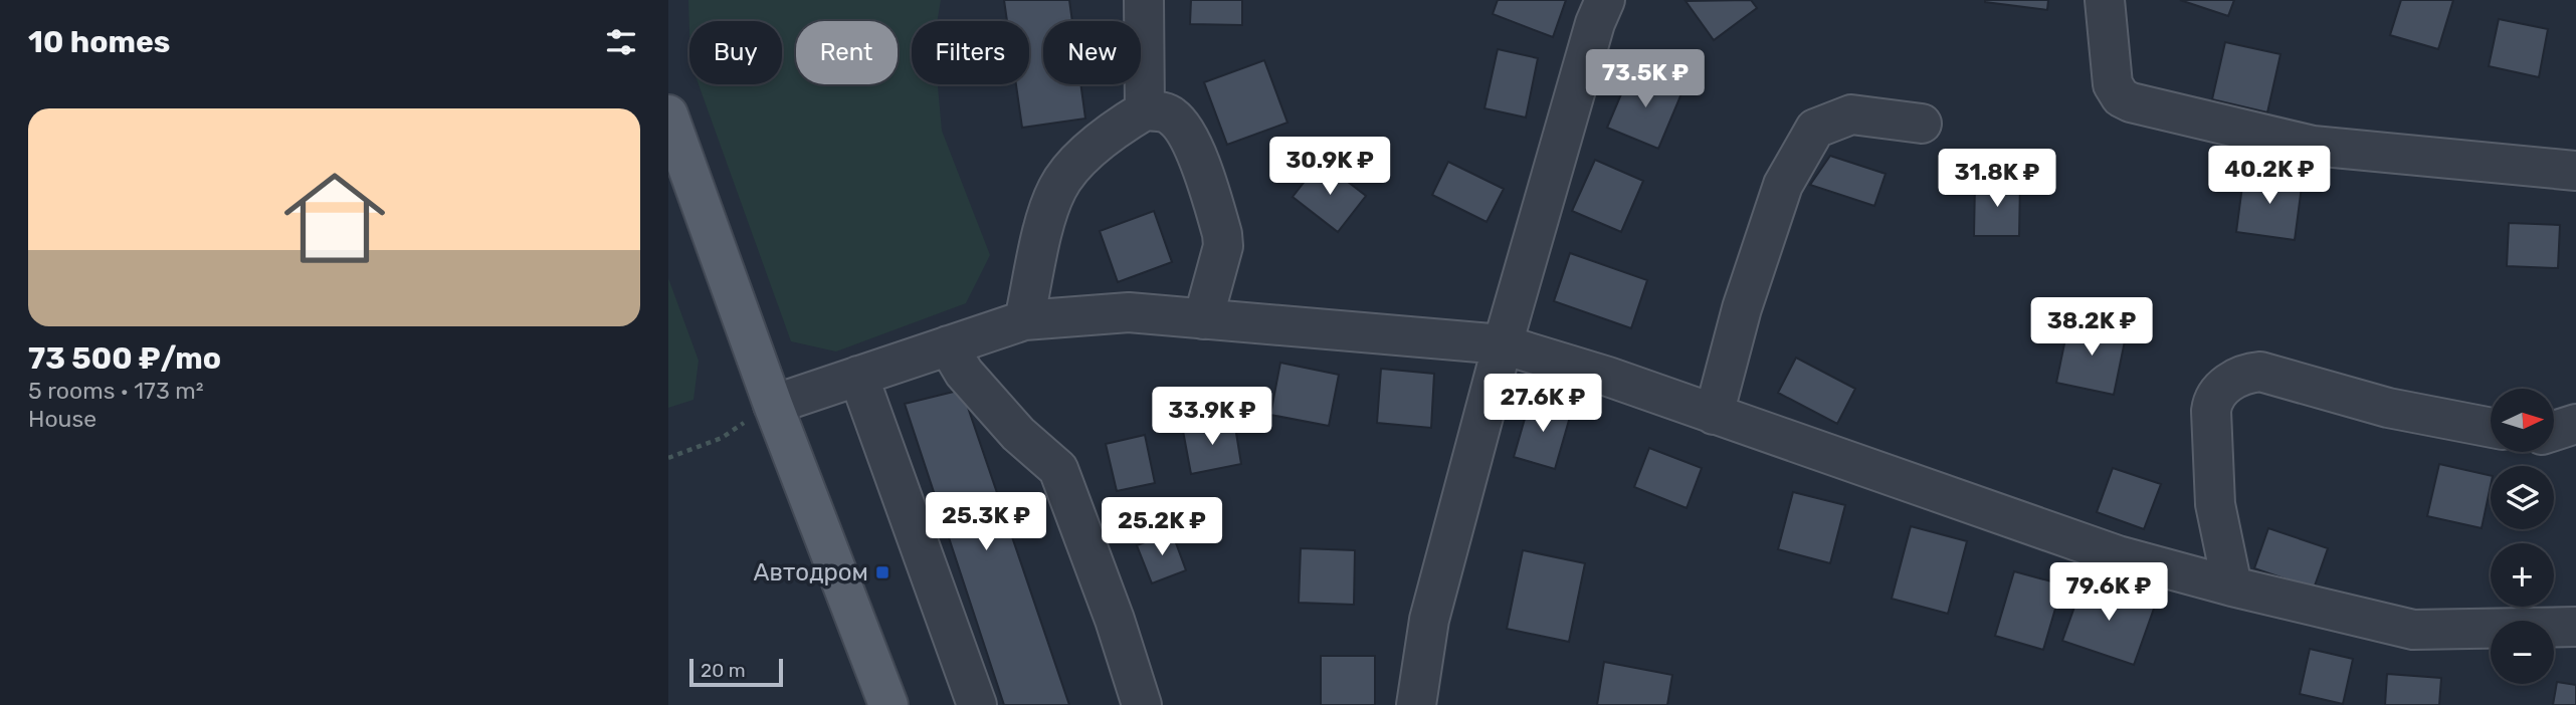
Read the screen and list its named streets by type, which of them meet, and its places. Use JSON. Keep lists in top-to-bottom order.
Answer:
{
  "places": {
    "transit": ["Автодром"]
  },
  "scale_bar": "20 m",
  "north": "right",
  "page": {
    "heading": "10 homes",
    "chip": [
      "Buy",
      "Rent",
      "Filters",
      "New"
    ],
    "price": [
      "73.5K ₽",
      "30.9K ₽",
      "40.2K ₽",
      "31.8K ₽",
      "38.2K ₽",
      "27.6K ₽",
      "33.9K ₽",
      "25.3K ₽",
      "25.2K ₽",
      "79.6K ₽"
    ],
    "list": [
      {
        "name": "73 500 ₽/mo",
        "note": "5 rooms · 173 m² · House"
      }
    ],
    "map_buttons": ["+", "−"],
    "scale": "20 m"
  }
}
